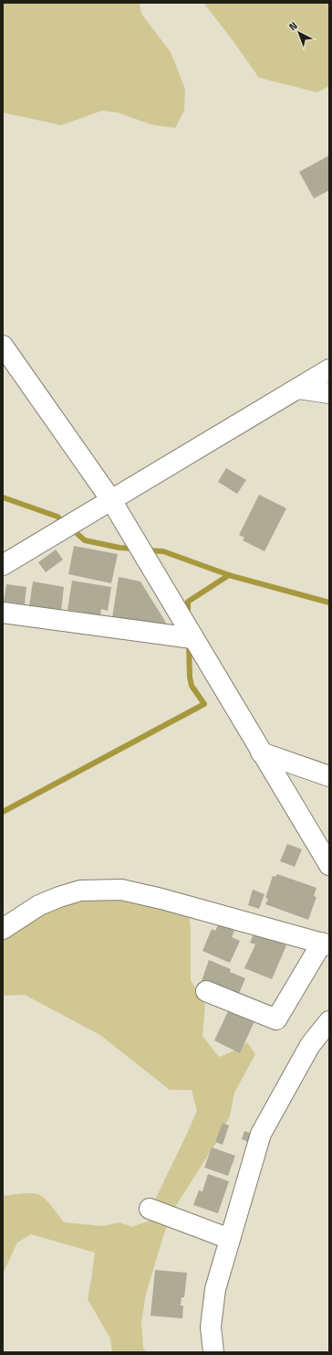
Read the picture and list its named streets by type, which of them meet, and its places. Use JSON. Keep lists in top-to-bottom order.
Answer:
{
  "north": "top left"
}
